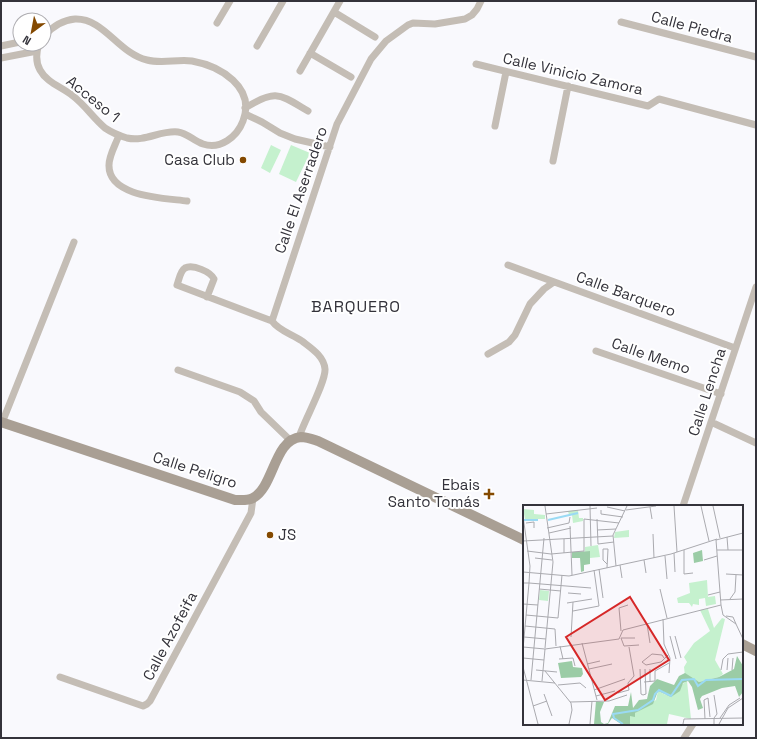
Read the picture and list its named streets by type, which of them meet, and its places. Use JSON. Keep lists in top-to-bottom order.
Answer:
{
  "streets": {
    "main road": ["Calle Peligro"],
    "street": [
      "Calle Piedra",
      "Calle Vinicio Zamora",
      "Acceso 1",
      "Calle El Aserradero",
      "Calle Barquero",
      "Calle Memo",
      "Calle Lencha",
      "Calle Azofeifa"
    ]
  },
  "crossings": [
    ["Calle Barquero", "Calle Lencha"],
    ["Calle Memo", "Calle Lencha"],
    ["Calle Peligro", "Calle Azofeifa"]
  ],
  "districts": ["BARQUERO"],
  "places": {
    "other": ["Casa Club", "JS"],
    "health": ["Ebais Santo Tomás"]
  },
  "north": "bottom left"
}
